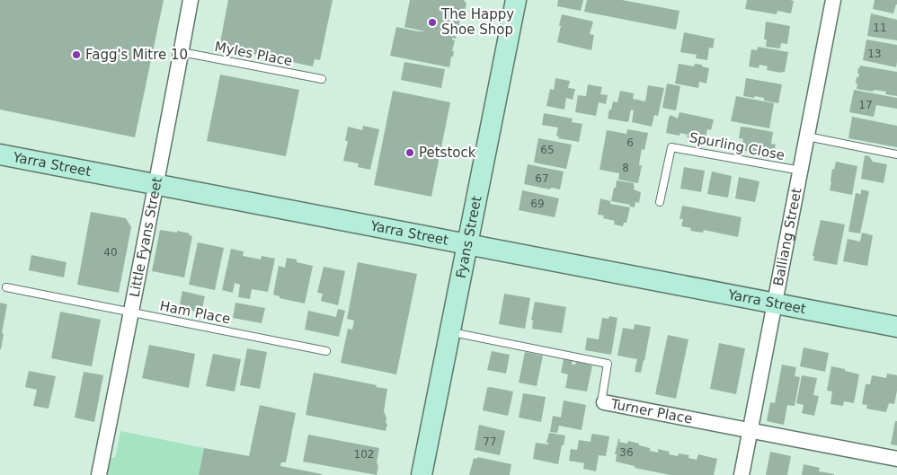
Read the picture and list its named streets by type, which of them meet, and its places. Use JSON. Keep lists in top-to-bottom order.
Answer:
{
  "streets": {
    "street": [
      "Yarra Street",
      "Little Fyans Street",
      "Fyans Street",
      "Balliang Street",
      "Turner Place"
    ],
    "lane": ["Myles Place", "Spurling Close", "Ham Place"]
  },
  "crossings": [
    ["Myles Place", "Little Fyans Street"],
    ["Spurling Close", "Balliang Street"],
    ["Yarra Street", "Little Fyans Street"],
    ["Yarra Street", "Fyans Street"],
    ["Yarra Street", "Balliang Street"],
    ["Little Fyans Street", "Ham Place"],
    ["Fyans Street", "Turner Place"],
    ["Balliang Street", "Turner Place"]
  ],
  "places": ["The Happy Shoe Shop", "Fagg's Mitre 10", "Petstock"],
  "house_numbers": [
    "11",
    "13",
    "17",
    "6",
    "65",
    "8",
    "67",
    "69",
    "40",
    "77",
    "36",
    "102"
  ]
}
